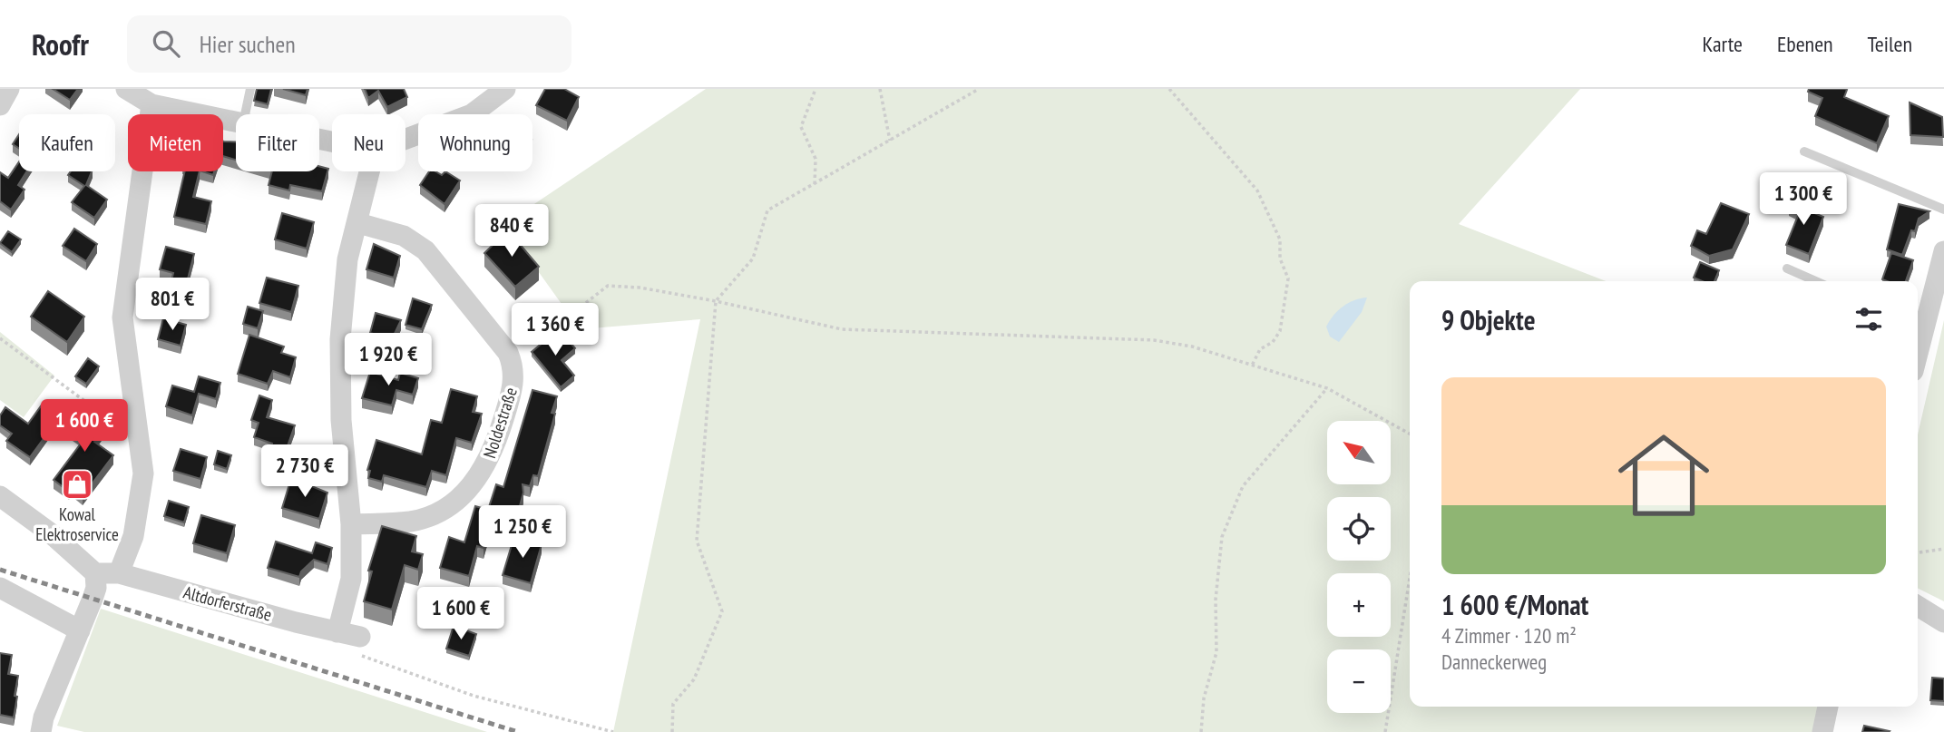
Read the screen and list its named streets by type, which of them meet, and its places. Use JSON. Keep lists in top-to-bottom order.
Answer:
{
  "streets": {
    "street": ["Noldestraße", "Altdorferstraße"]
  },
  "places": {
    "shop": ["Kowal Elektroservice"]
  },
  "north": "top left",
  "page": {
    "header": "Roofr",
    "search": "Hier suchen",
    "nav": ["Karte", "Ebenen", "Teilen"],
    "chip": [
      "Kaufen",
      "Mieten",
      "Filter",
      "Neu",
      "Wohnung"
    ],
    "price": [
      "1 300 €",
      "840 €",
      "801 €",
      "1 360 €",
      "1 920 €",
      "1 600 €",
      "2 730 €",
      "1 250 €",
      "1 600 €"
    ],
    "heading": "9 Objekte",
    "list": [
      {
        "name": "1 600 €/Monat",
        "note": "4 Zimmer · 120 m² · Danneckerweg"
      }
    ],
    "map_buttons": ["+", "−"]
  }
}
